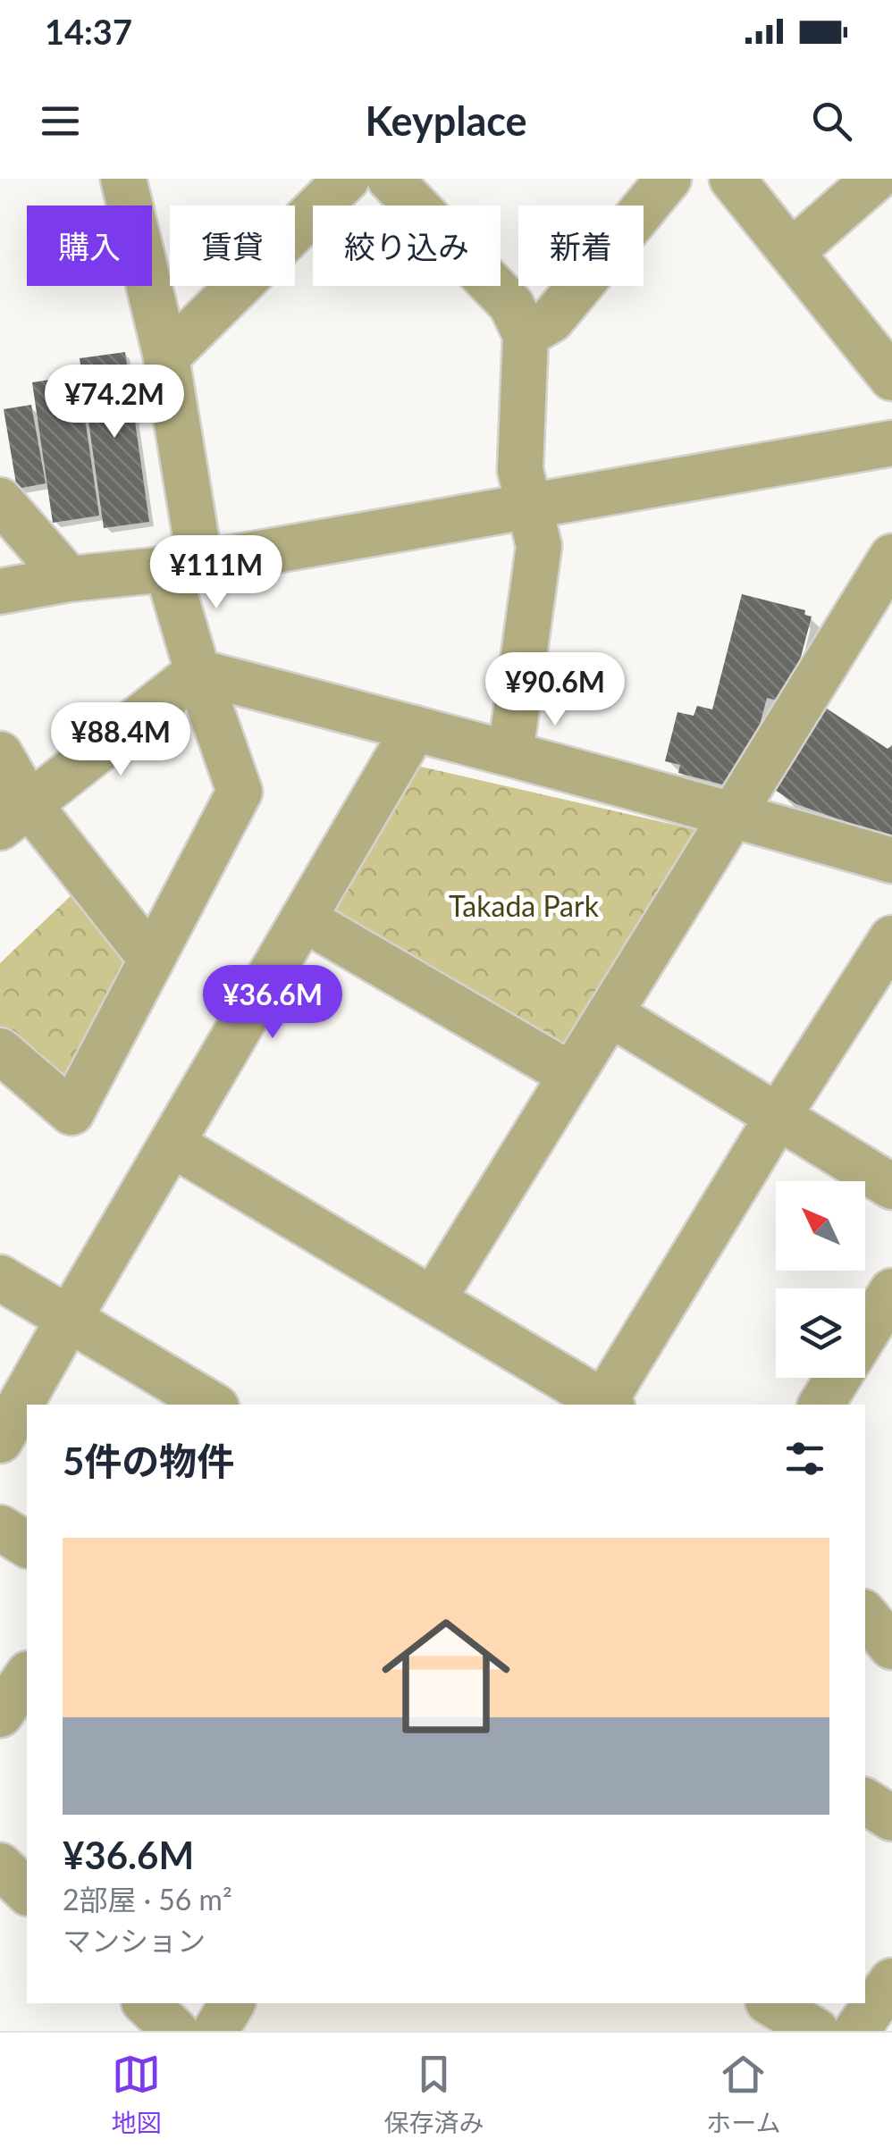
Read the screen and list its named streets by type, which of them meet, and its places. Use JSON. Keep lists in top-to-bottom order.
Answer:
{
  "parks": ["Takada Park"],
  "north": "top left",
  "page": {
    "status": "14:37",
    "header": "Keyplace",
    "chip": [
      "購入",
      "賃貸",
      "絞り込み",
      "新着"
    ],
    "price": [
      "¥74.2M",
      "¥111M",
      "¥90.6M",
      "¥88.4M",
      "¥36.6M"
    ],
    "heading": "5件の物件",
    "list": [
      {
        "name": "¥36.6M",
        "note": "2部屋 · 56 m² · マンション"
      }
    ],
    "tabs": ["地図", "保存済み", "ホーム"]
  }
}
